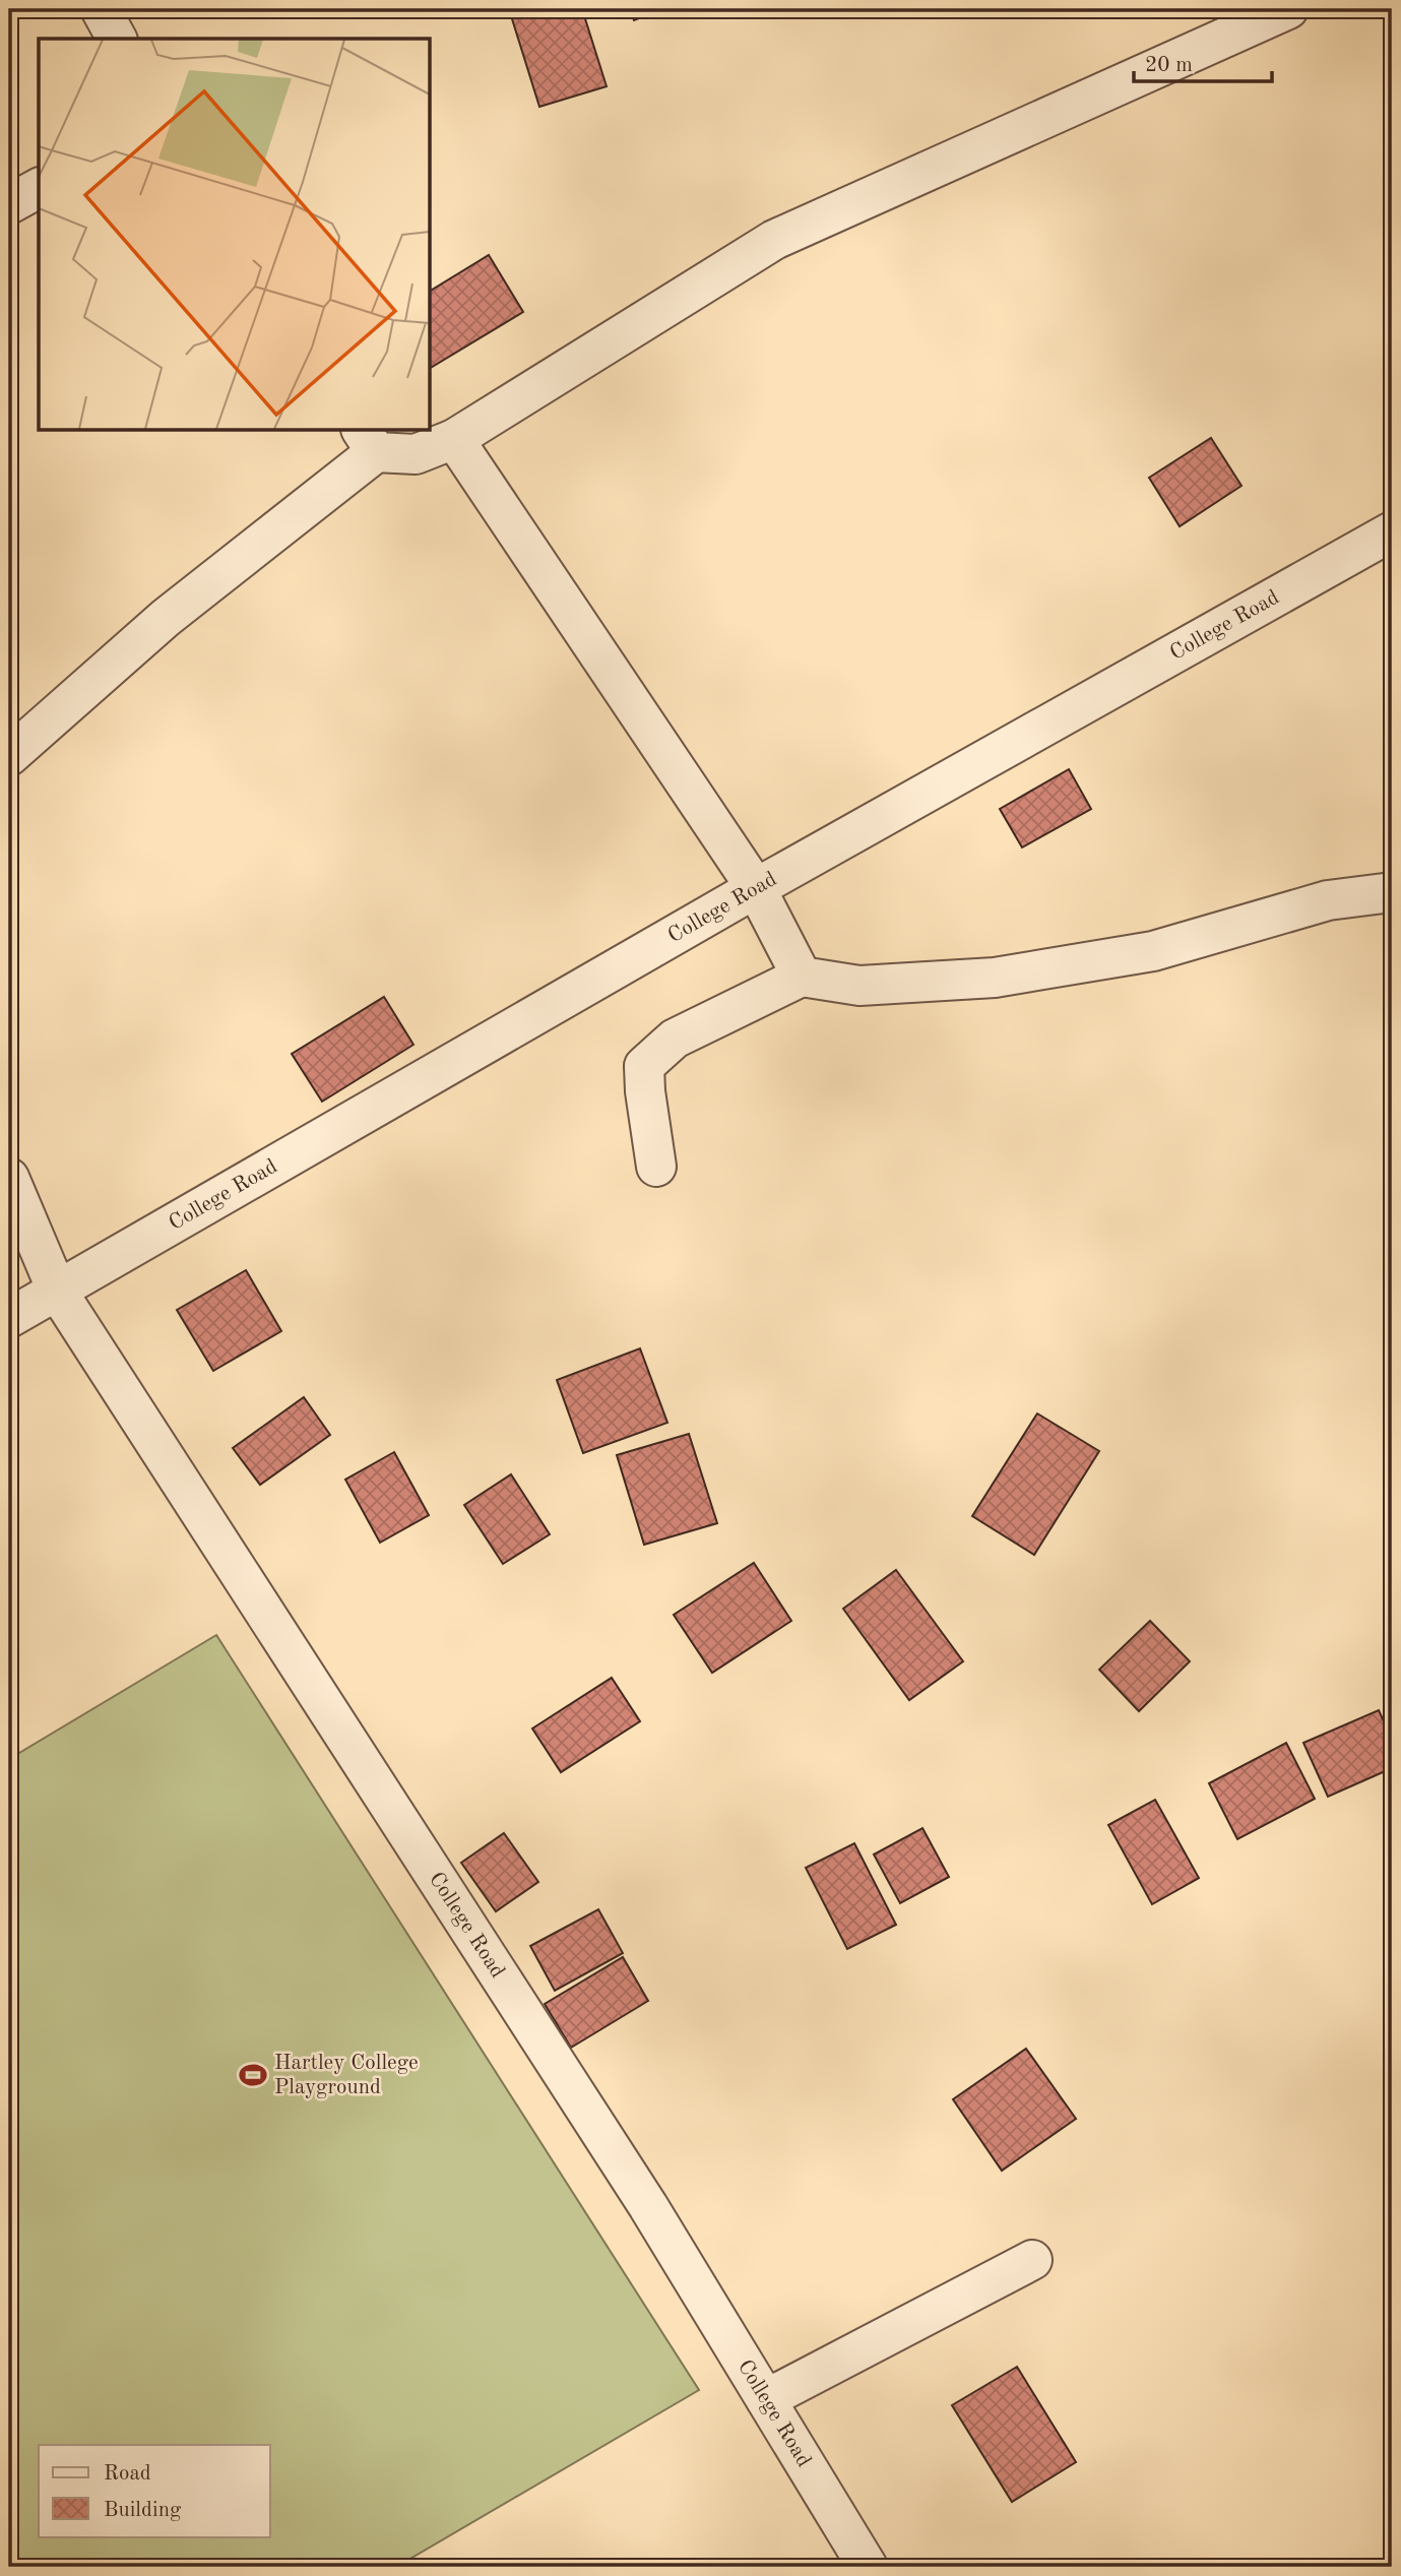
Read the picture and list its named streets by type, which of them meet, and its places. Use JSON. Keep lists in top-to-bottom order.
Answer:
{
  "streets": {
    "street": ["College Road"]
  },
  "places": {
    "sports": ["Hartley College Playground"]
  },
  "legend": ["Road", "Building"],
  "scale_bar": "20 m"
}
